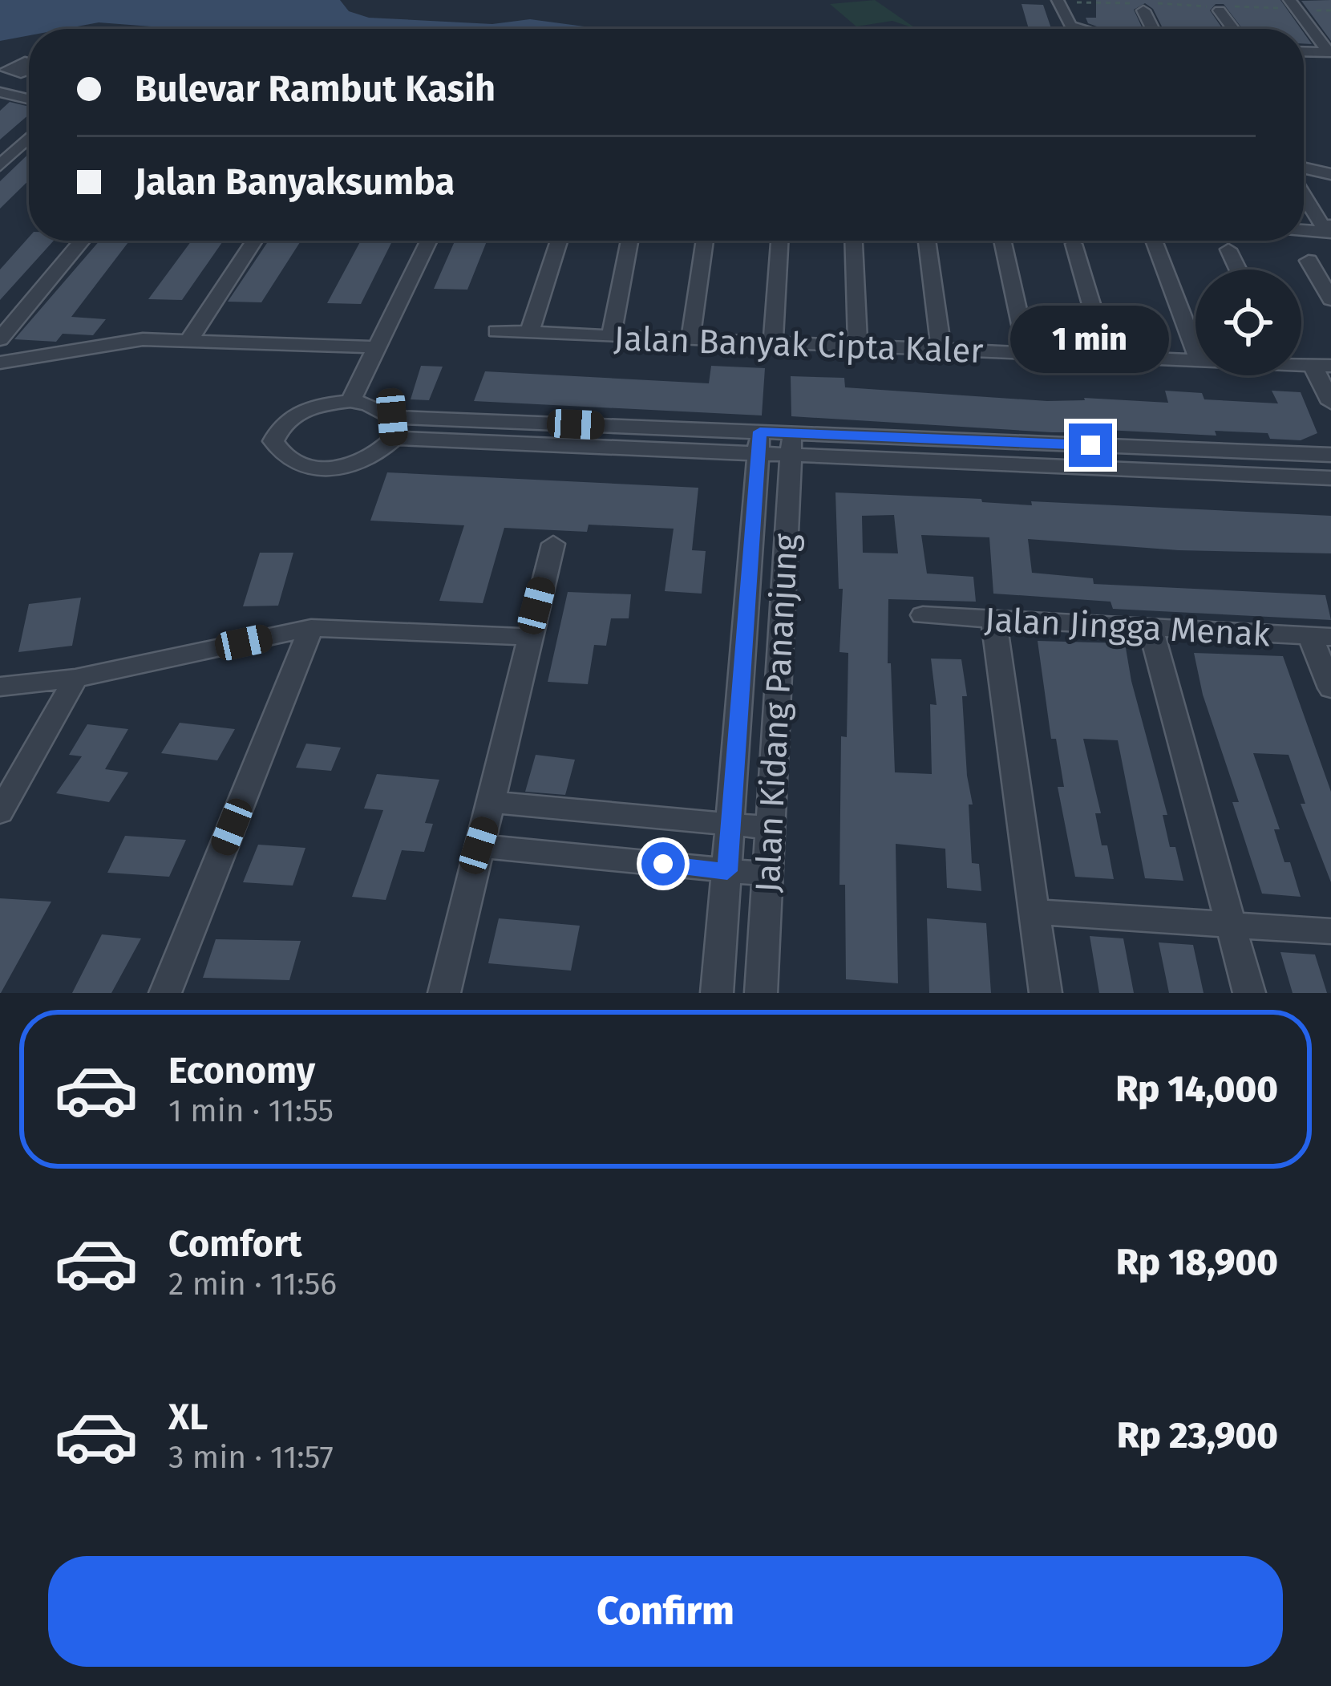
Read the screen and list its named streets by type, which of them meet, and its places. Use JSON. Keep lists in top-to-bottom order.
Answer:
{
  "streets": {
    "street": ["Jalan Banyak Cipta Kaler", "Jalan Jingga Menak", "Jalan Kidang Pananjung"]
  },
  "page": {
    "banner": ["Bulevar Rambut Kasih", "Jalan Banyaksumba"],
    "bubble": "1 min",
    "list": [
      {
        "name": "Economy",
        "note": "1 min · 11:55",
        "value": "Rp 14,000"
      },
      {
        "name": "Comfort",
        "note": "2 min · 11:56",
        "value": "Rp 18,900"
      },
      {
        "name": "XL",
        "note": "3 min · 11:57",
        "value": "Rp 23,900"
      }
    ],
    "buttons": "Confirm"
  }
}
